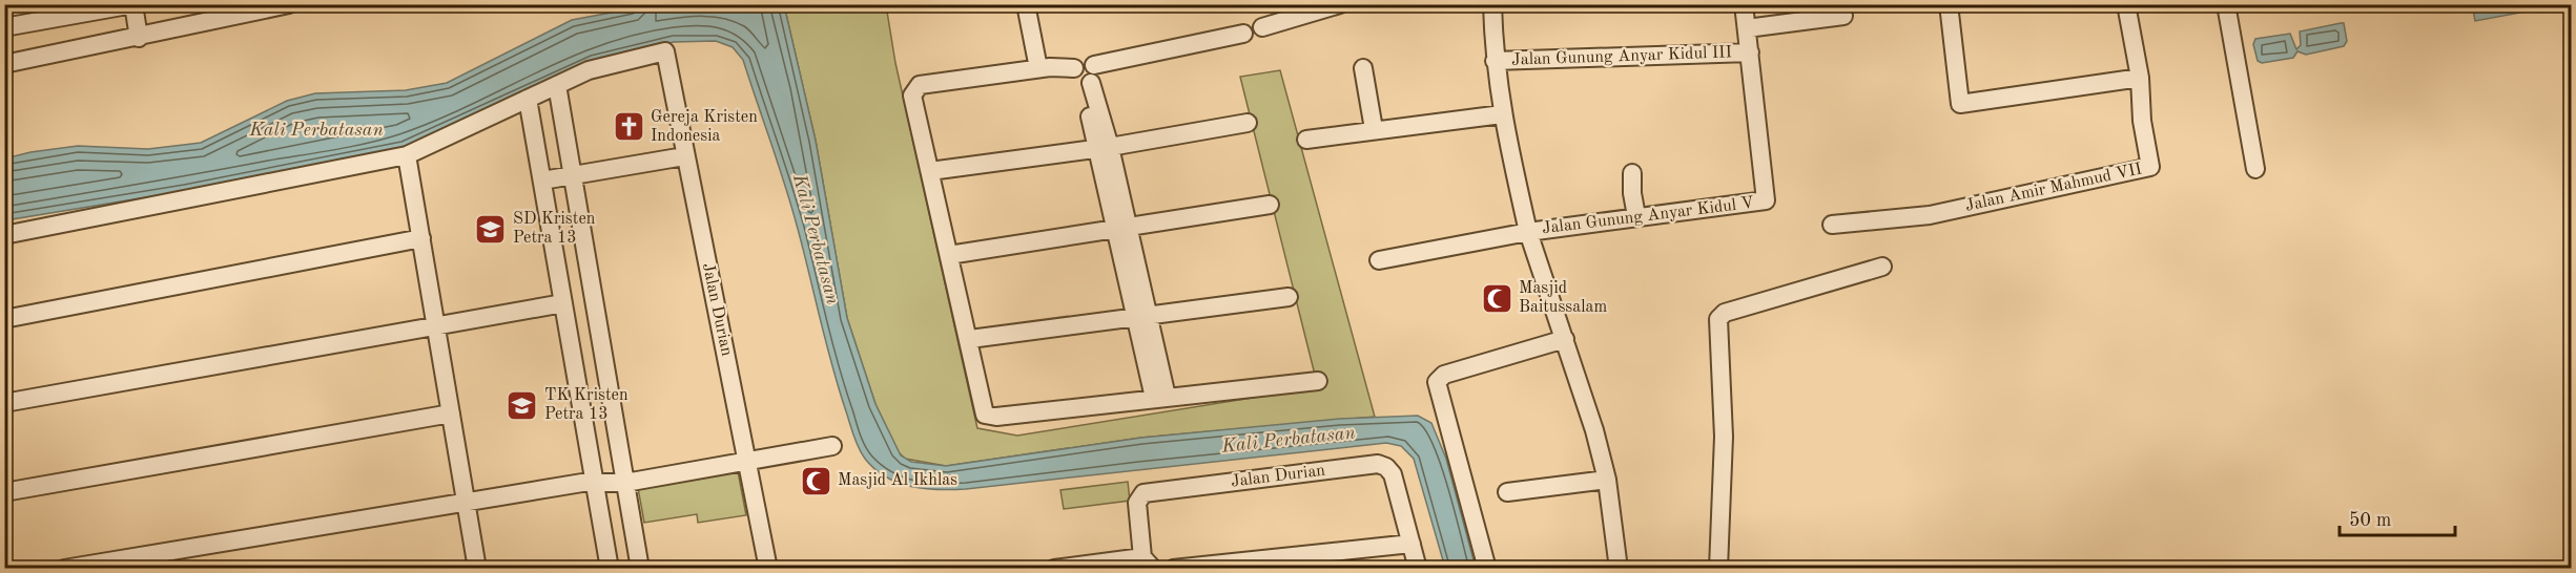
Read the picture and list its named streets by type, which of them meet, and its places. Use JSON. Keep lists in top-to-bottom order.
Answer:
{
  "streets": {
    "street": [
      "Jalan Gunung Anyar Kidul III",
      "Jalan Amir Mahmud VII",
      "Jalan Gunung Anyar Kidul V",
      "Jalan Durian"
    ]
  },
  "crossings": [
    ["Jalan Gunung Anyar Kidul III", "Jalan Gunung Anyar Kidul V"]
  ],
  "water": ["Kali Perbatasan"],
  "places": {
    "church": ["Gereja Kristen Indonesia"],
    "school or university": ["SD Kristen Petra 13", "TK Kristen Petra 13"],
    "mosque": ["Masjid Baitussalam", "Masjid Al Ikhlas"]
  },
  "scale_bar": "50 m"
}
